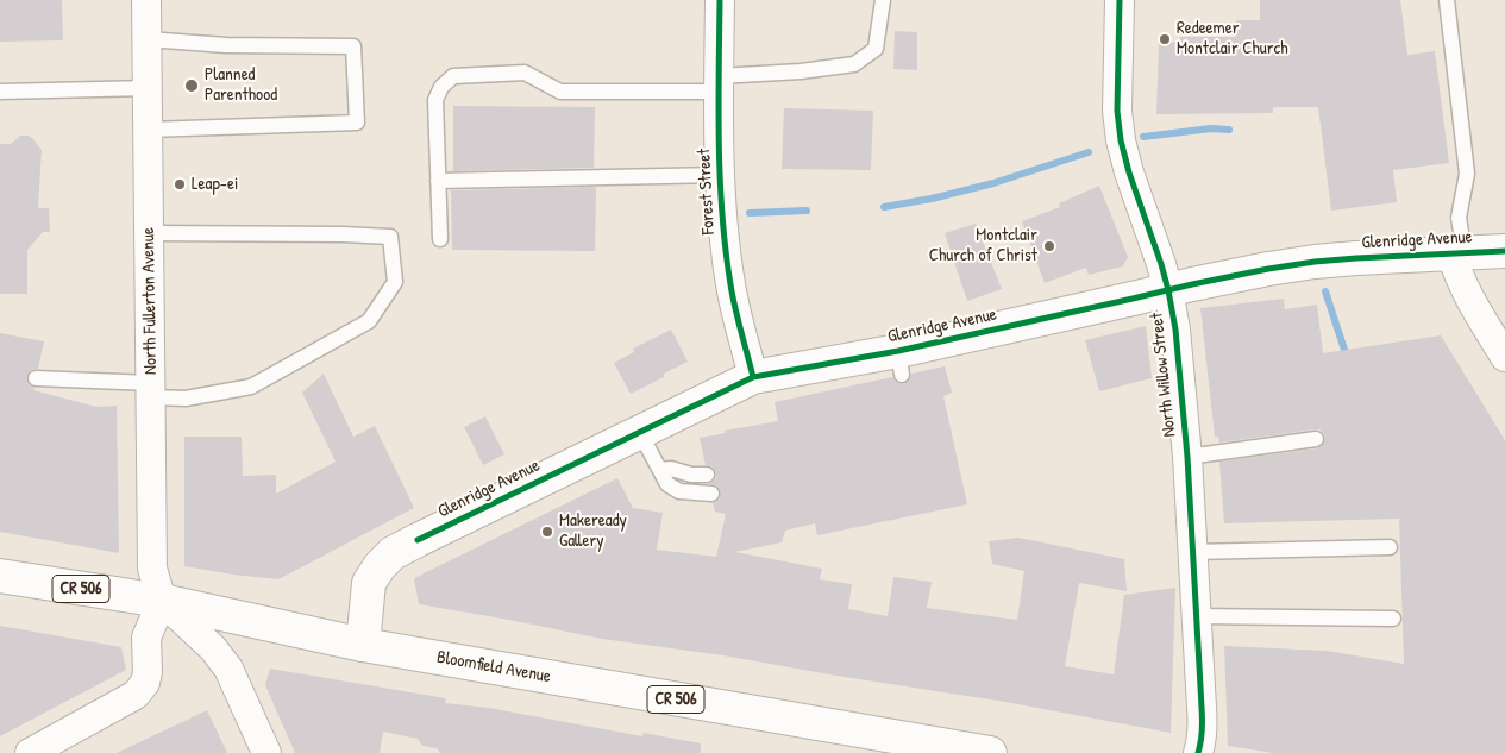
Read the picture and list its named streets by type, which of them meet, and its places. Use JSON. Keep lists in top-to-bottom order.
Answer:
{
  "streets": {
    "street": [
      "Forest Street",
      "Glenridge Avenue",
      "North Fullerton Avenue",
      "North Willow Street",
      "CR 506",
      "Bloomfield Avenue"
    ]
  },
  "crossings": [
    ["Forest Street", "Glenridge Avenue"],
    ["Glenridge Avenue", "North Willow Street"],
    ["Glenridge Avenue", "Bloomfield Avenue"],
    ["North Fullerton Avenue", "Bloomfield Avenue"]
  ],
  "places": [
    "Redeemer Montclair Church",
    "Planned Parenthood",
    "Leap-ei",
    "Montclair Church of Christ",
    "Makeready Gallery"
  ]
}
